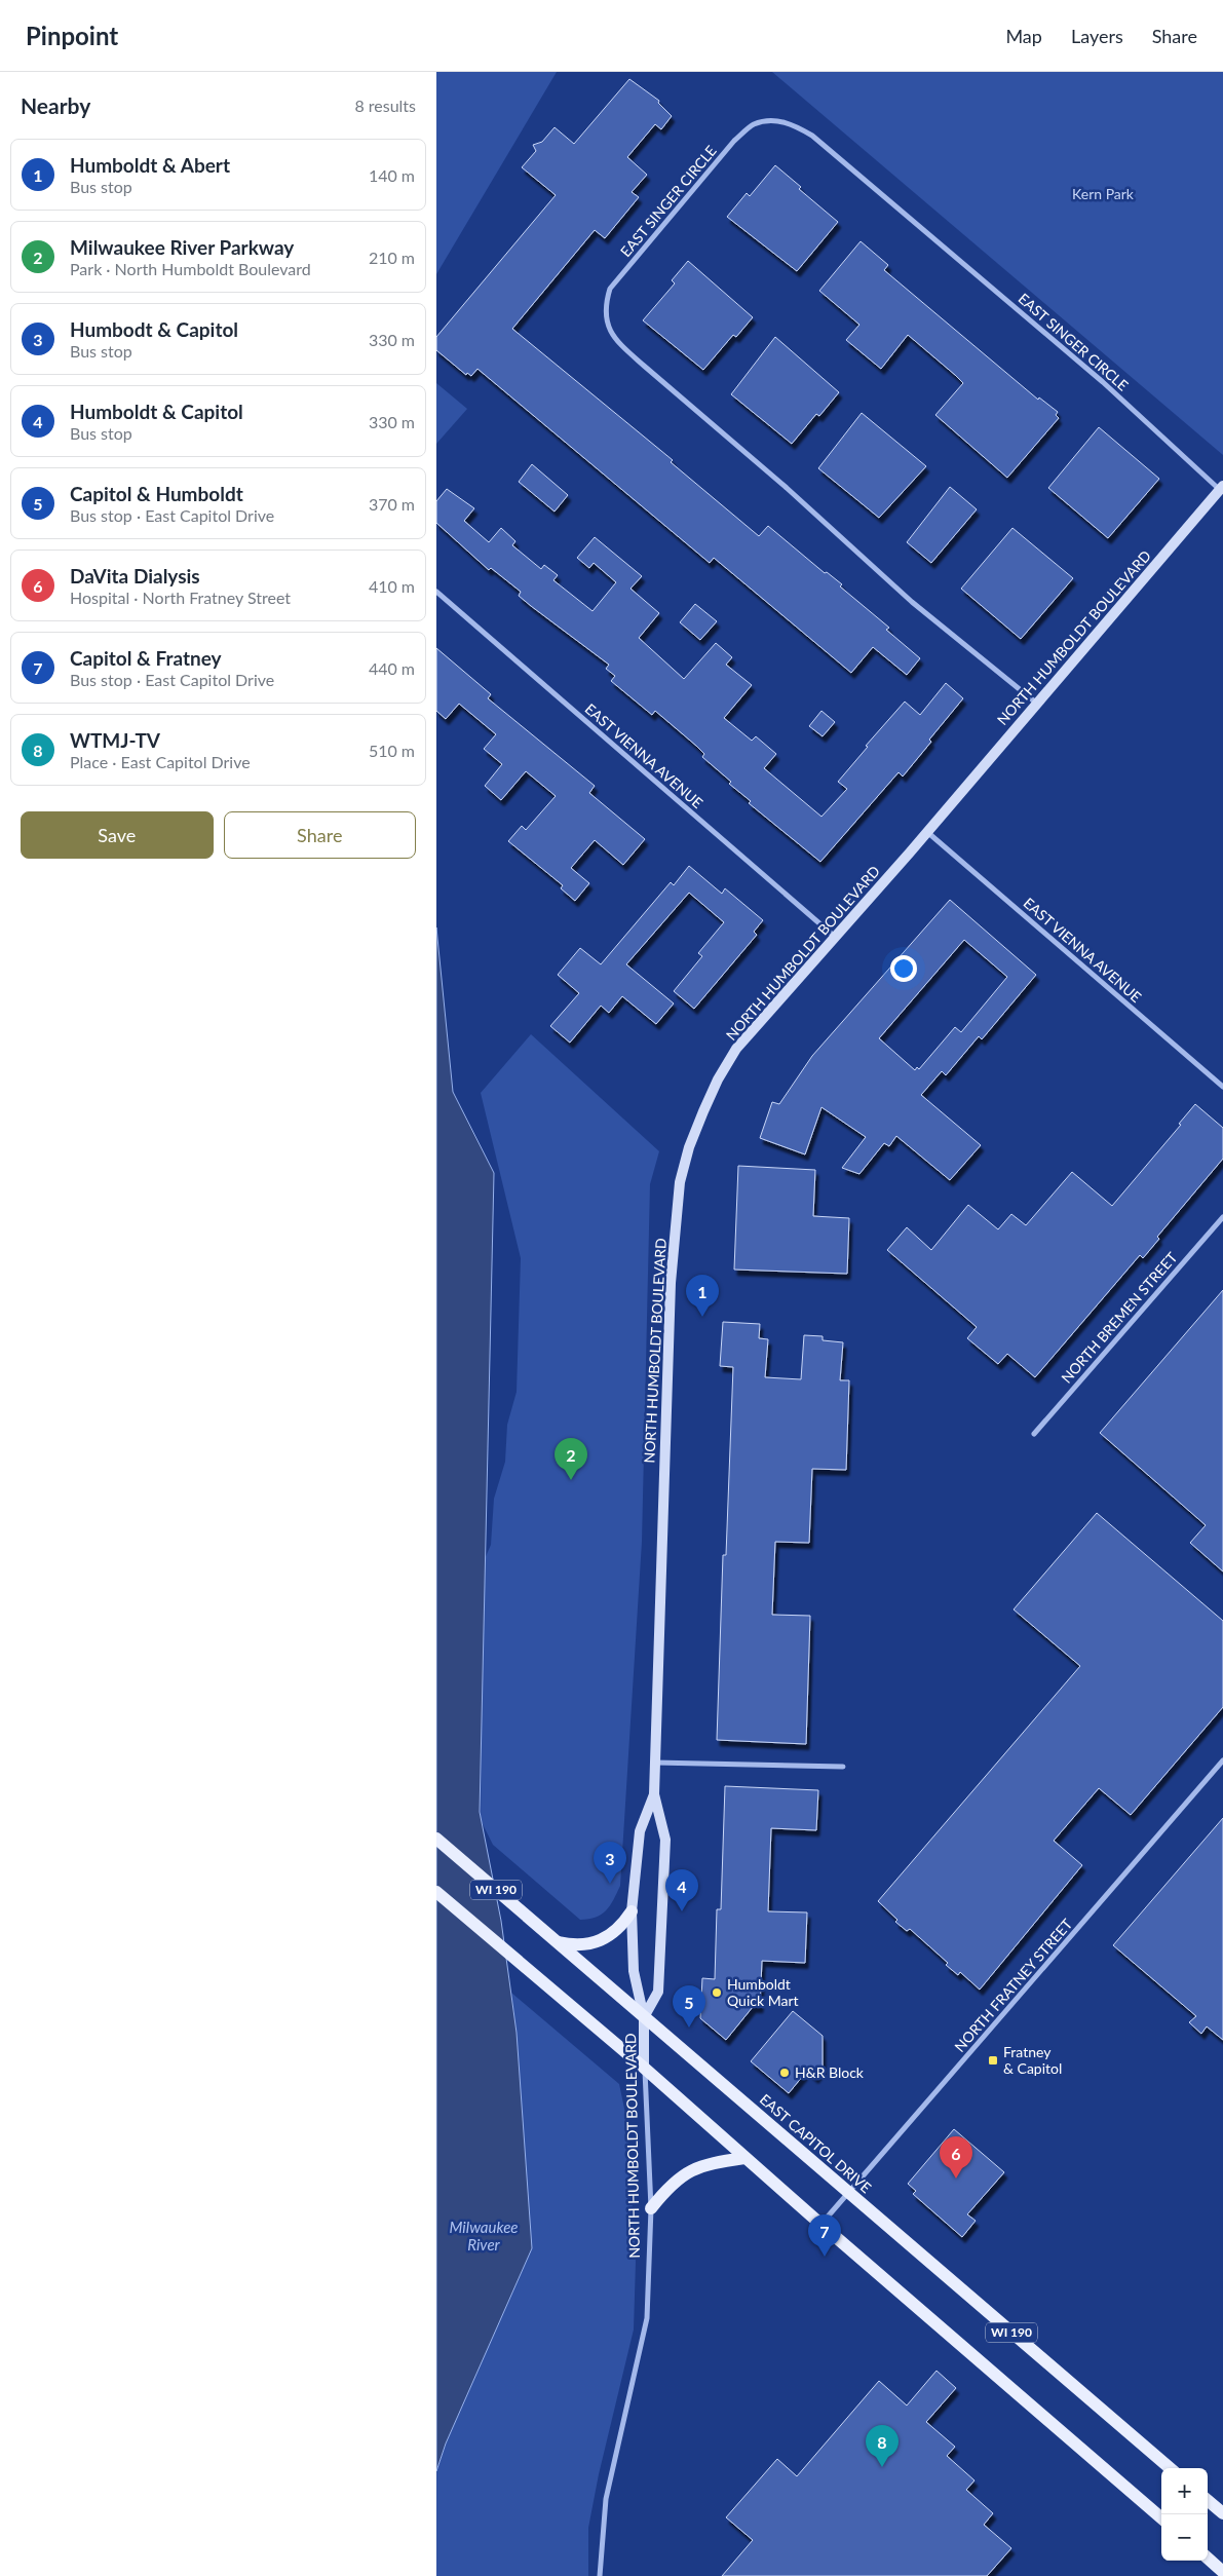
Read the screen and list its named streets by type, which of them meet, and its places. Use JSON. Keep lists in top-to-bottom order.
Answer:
{
  "streets": {
    "main road": ["NORTH HUMBOLDT BOULEVARD", "WI 190", "EAST CAPITOL DRIVE"],
    "street": [
      "EAST SINGER CIRCLE",
      "EAST VIENNA AVENUE",
      "NORTH BREMEN STREET",
      "NORTH FRATNEY STREET"
    ]
  },
  "crossings": [
    ["EAST SINGER CIRCLE", "NORTH HUMBOLDT BOULEVARD"],
    ["NORTH HUMBOLDT BOULEVARD", "EAST VIENNA AVENUE"],
    ["NORTH HUMBOLDT BOULEVARD", "WI 190"],
    ["NORTH HUMBOLDT BOULEVARD", "EAST CAPITOL DRIVE"],
    ["WI 190", "NORTH FRATNEY STREET"],
    ["NORTH FRATNEY STREET", "EAST CAPITOL DRIVE"]
  ],
  "water": ["Milwaukee River"],
  "parks": ["Kern Park"],
  "places": {
    "other": ["Humboldt Quick Mart", "H&R Block"],
    "transit": ["Fratney & Capitol"]
  },
  "page": {
    "header": "Pinpoint",
    "nav": ["Map", "Layers", "Share"],
    "heading": ["Nearby", "8 results"],
    "list": [
      {
        "mark": "1",
        "name": "Humboldt & Abert",
        "note": "Bus stop",
        "value": "140 m"
      },
      {
        "mark": "2",
        "name": "Milwaukee River Parkway",
        "note": "Park · North Humboldt Boulevard",
        "value": "210 m"
      },
      {
        "mark": "3",
        "name": "Humbodt & Capitol",
        "note": "Bus stop",
        "value": "330 m"
      },
      {
        "mark": "4",
        "name": "Humboldt & Capitol",
        "note": "Bus stop",
        "value": "330 m"
      },
      {
        "mark": "5",
        "name": "Capitol & Humboldt",
        "note": "Bus stop · East Capitol Drive",
        "value": "370 m"
      },
      {
        "mark": "6",
        "name": "DaVita Dialysis",
        "note": "Hospital · North Fratney Street",
        "value": "410 m"
      },
      {
        "mark": "7",
        "name": "Capitol & Fratney",
        "note": "Bus stop · East Capitol Drive",
        "value": "440 m"
      },
      {
        "mark": "8",
        "name": "WTMJ-TV",
        "note": "Place · East Capitol Drive",
        "value": "510 m"
      }
    ],
    "buttons": ["Save", "Share"],
    "pins": [
      "1",
      "2",
      "3",
      "4",
      "5",
      "6",
      "7",
      "8"
    ],
    "map_buttons": ["+", "−"]
  }
}
